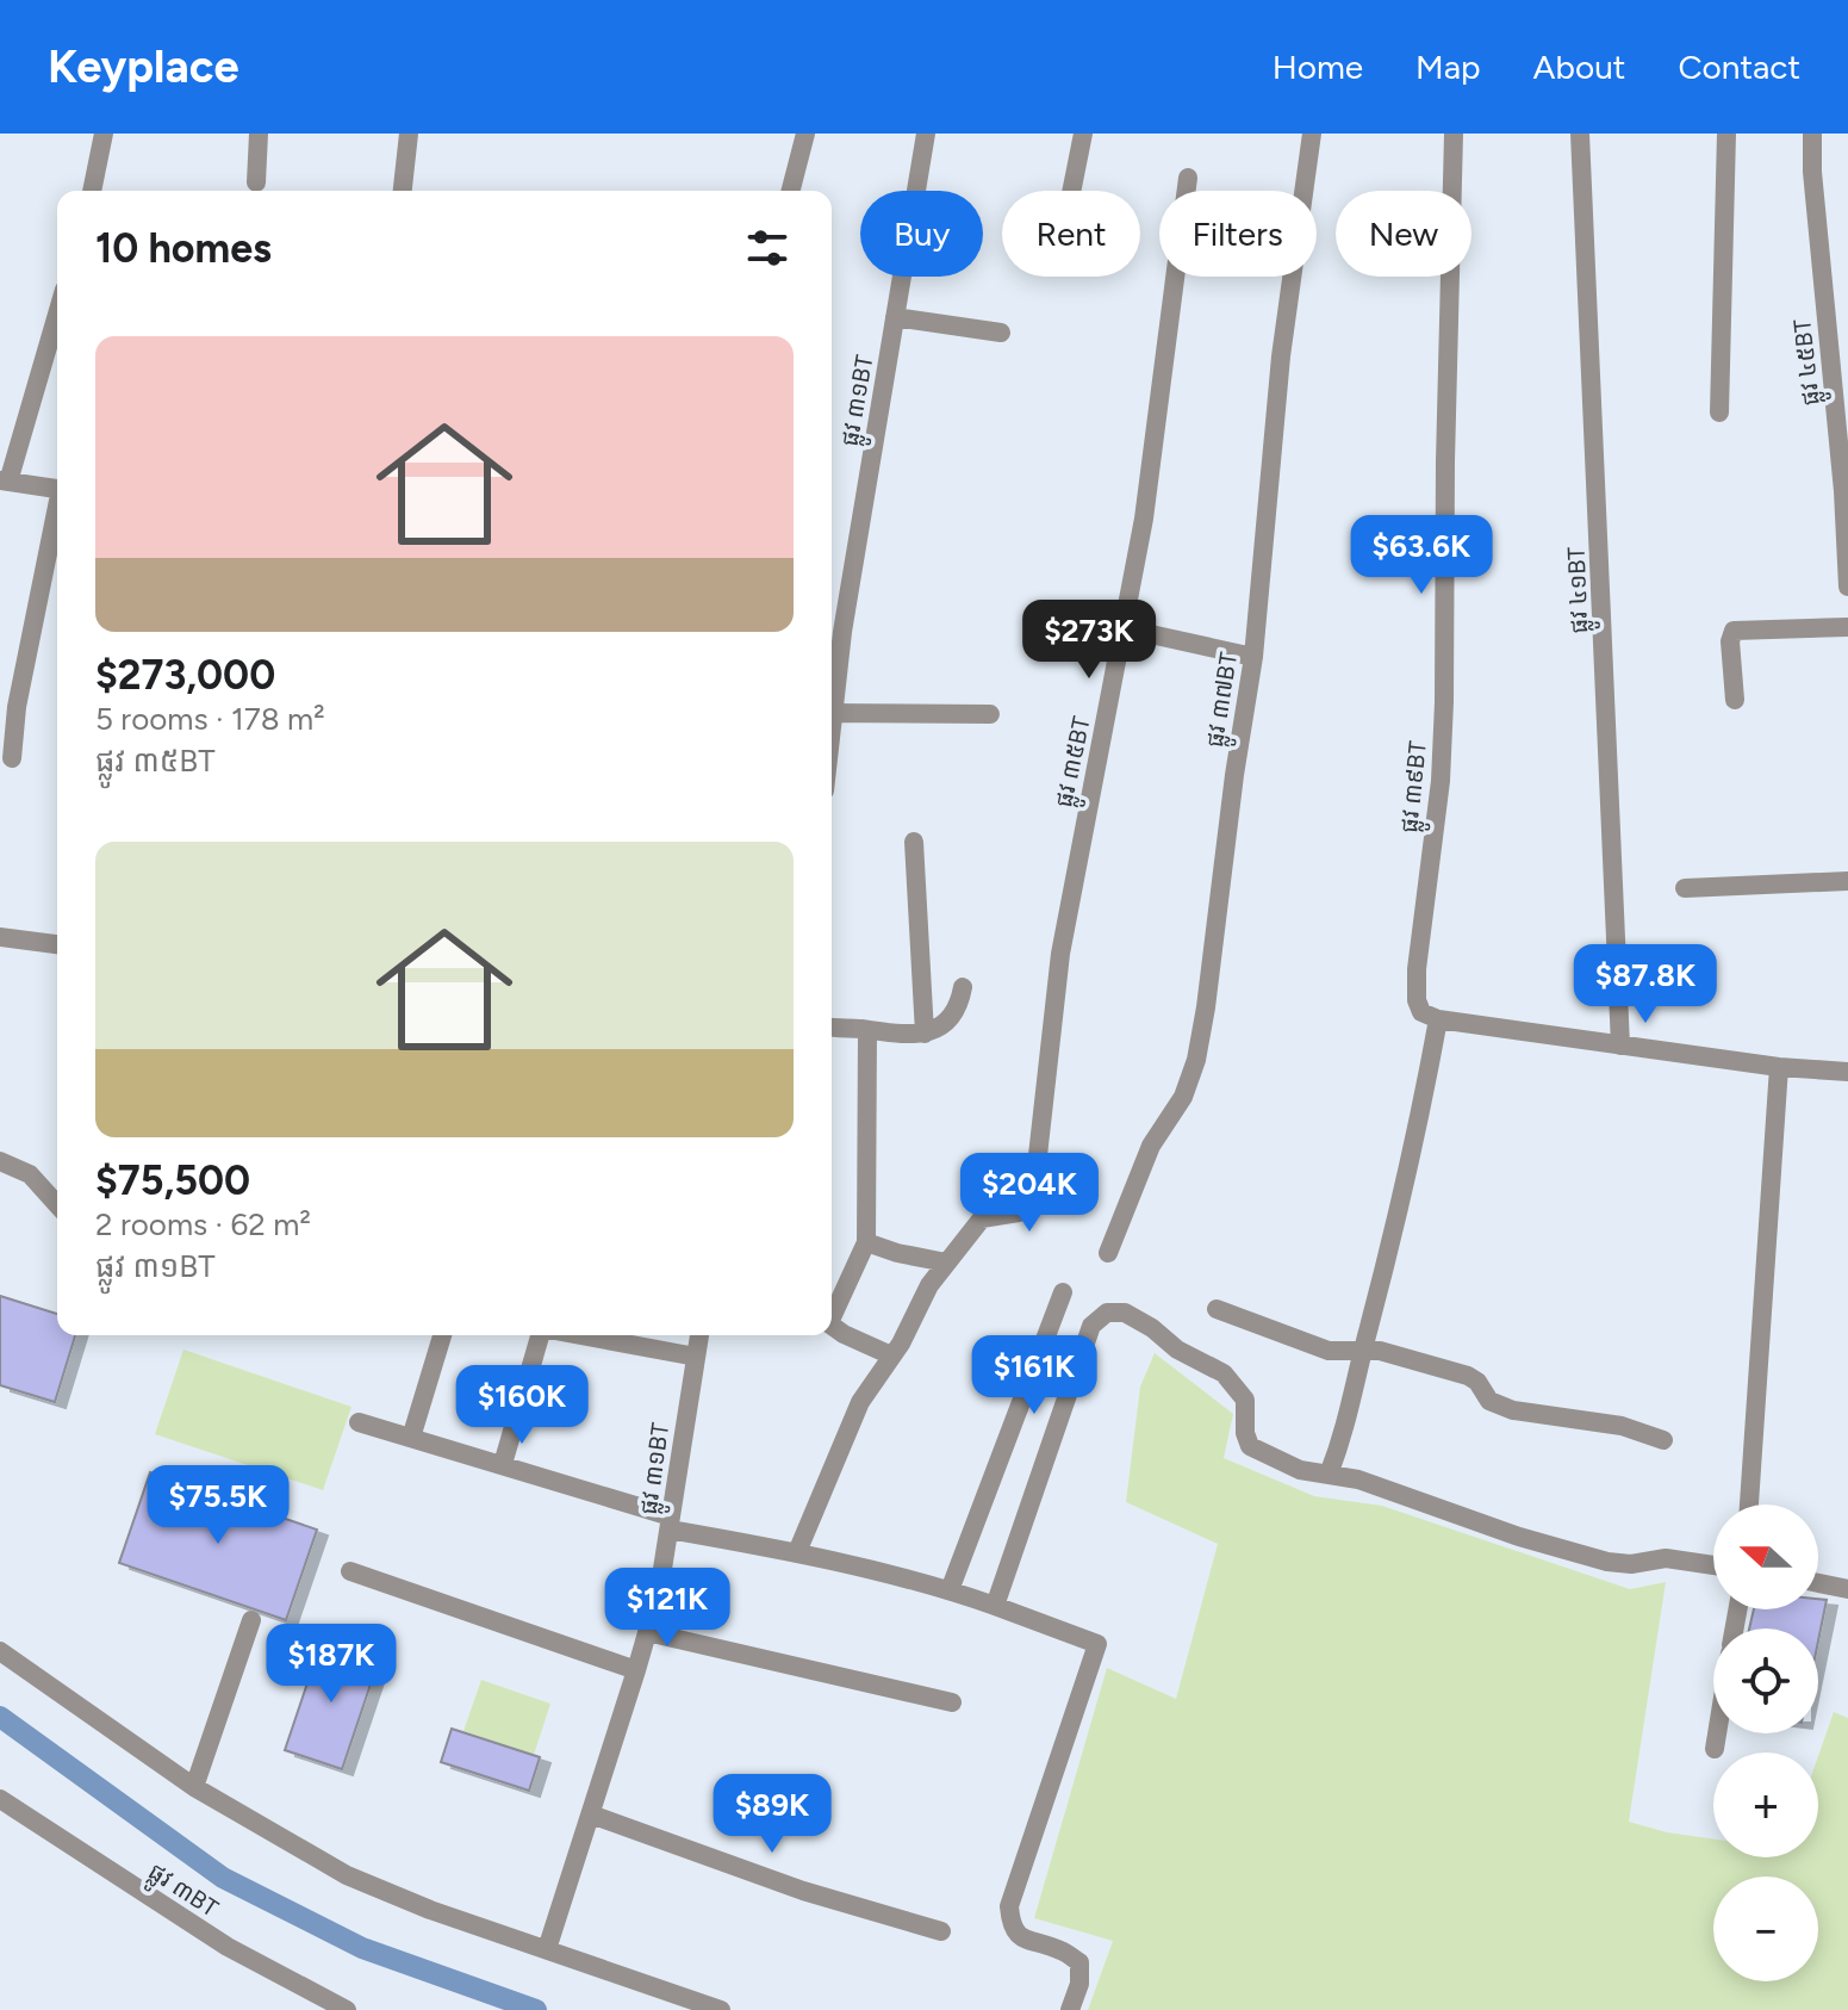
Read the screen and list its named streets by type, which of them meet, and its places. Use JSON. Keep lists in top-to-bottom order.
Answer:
{
  "streets": {
    "street": [
      "ផ្លូវ ៤៥BT",
      "ផ្លូវ ៣១BT",
      "ផ្លូវ ៤១BT",
      "ផ្លូវ ៣៧BT",
      "ផ្លូវ ៣៥BT",
      "ផ្លូវ ៣៩BT",
      "ផ្លូវ ៣BT"
    ]
  },
  "north": "left",
  "page": {
    "header": "Keyplace",
    "nav": [
      "Home",
      "Map",
      "About",
      "Contact"
    ],
    "chip": [
      "Buy",
      "Rent",
      "Filters",
      "New"
    ],
    "heading": "10 homes",
    "list": [
      {
        "name": "$273,000",
        "note": "5 rooms · 178 m² · ផ្លូវ ៣៥BT"
      },
      {
        "name": "$75,500",
        "note": "2 rooms · 62 m² · ផ្លូវ ៣១BT"
      }
    ],
    "price": [
      "$63.6K",
      "$273K",
      "$87.8K",
      "$204K",
      "$161K",
      "$160K",
      "$75.5K",
      "$121K",
      "$187K",
      "$89K"
    ],
    "map_buttons": ["+", "−"]
  }
}
